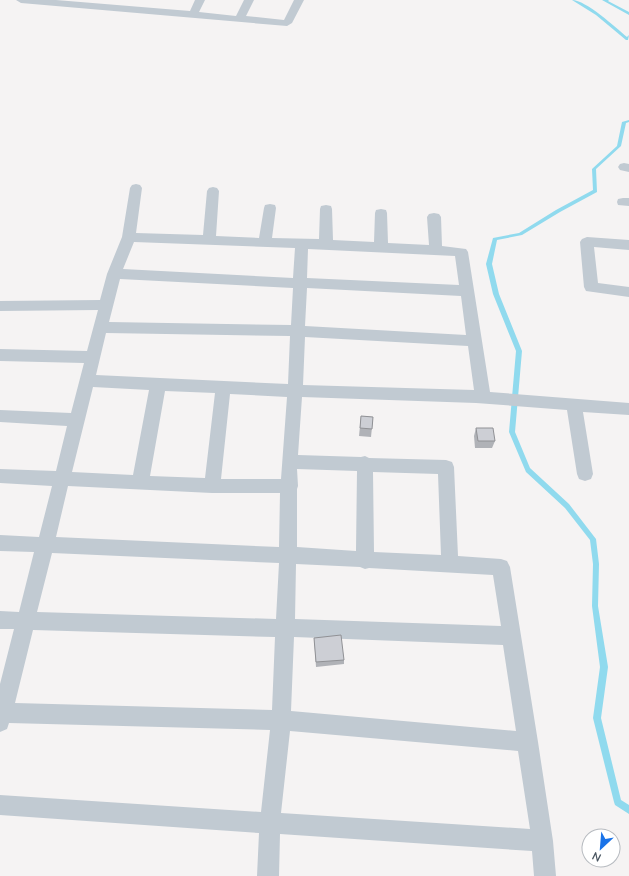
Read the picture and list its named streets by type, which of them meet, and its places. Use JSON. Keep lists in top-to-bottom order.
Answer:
{
  "north": "bottom left"
}
